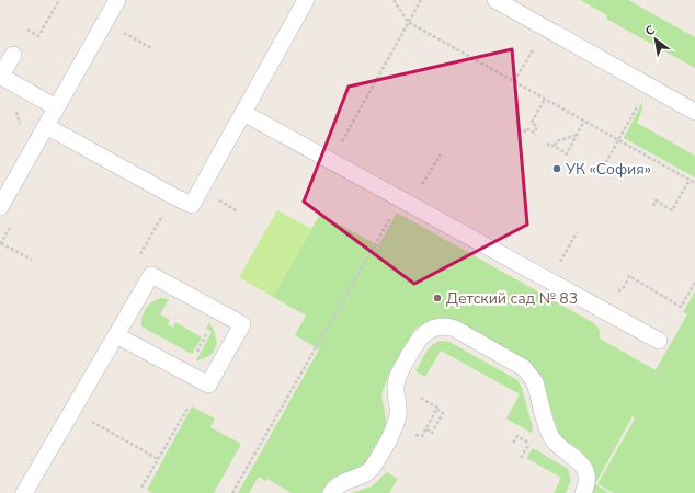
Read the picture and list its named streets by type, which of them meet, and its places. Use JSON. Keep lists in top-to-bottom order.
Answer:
{
  "places": ["УК «София»", "Детский сад № 83"],
  "north": "top left"
}
